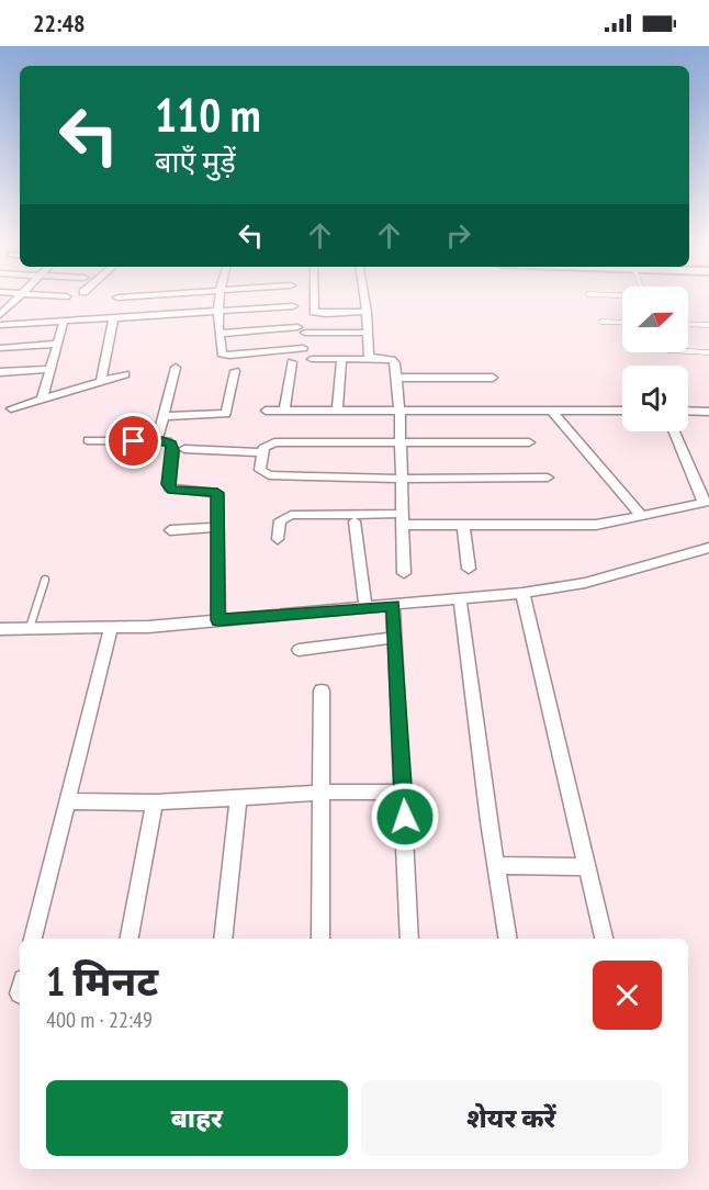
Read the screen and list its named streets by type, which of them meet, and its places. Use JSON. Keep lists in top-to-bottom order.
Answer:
{
  "north": "right",
  "page": {
    "status": "22:48",
    "turn": ["110 m", "बाएँ मुड़ें"],
    "heading": ["1 मिनट", "400 m · 22:49"],
    "buttons": ["बाहर", "शेयर करें"]
  }
}
